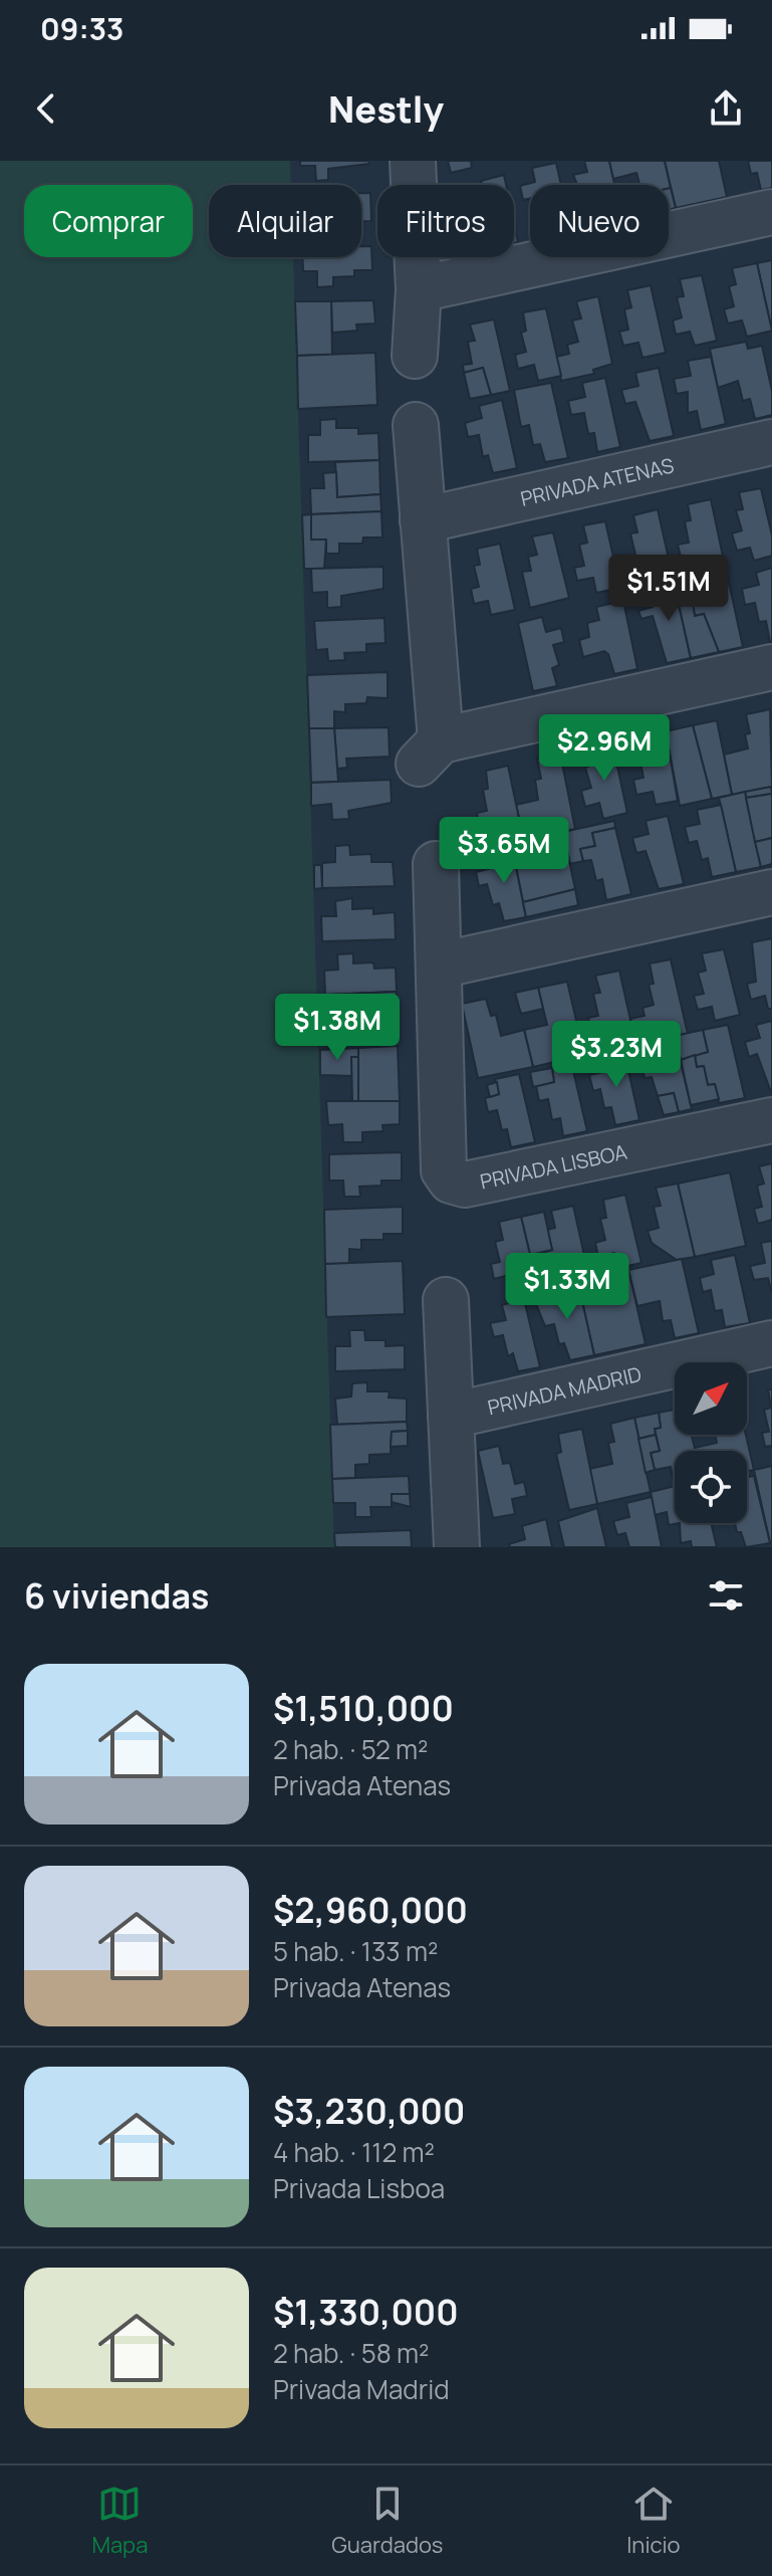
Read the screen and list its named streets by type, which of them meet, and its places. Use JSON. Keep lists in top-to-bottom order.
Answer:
{
  "streets": {
    "street": ["PRIVADA ATENAS", "PRIVADA LISBOA", "PRIVADA MADRID"]
  },
  "north": "top right",
  "page": {
    "status": "09:33",
    "header": "Nestly",
    "chip": [
      "Comprar",
      "Alquilar",
      "Filtros",
      "Nuevo"
    ],
    "price": [
      "$1.51M",
      "$2.96M",
      "$3.65M",
      "$1.38M",
      "$3.23M",
      "$1.33M"
    ],
    "heading": "6 viviendas",
    "list": [
      {
        "name": "$1,510,000",
        "note": "2 hab. · 52 m² · Privada Atenas"
      },
      {
        "name": "$2,960,000",
        "note": "5 hab. · 133 m² · Privada Atenas"
      },
      {
        "name": "$3,230,000",
        "note": "4 hab. · 112 m² · Privada Lisboa"
      },
      {
        "name": "$1,330,000",
        "note": "2 hab. · 58 m² · Privada Madrid"
      }
    ],
    "tabs": ["Mapa", "Guardados", "Inicio"]
  }
}
